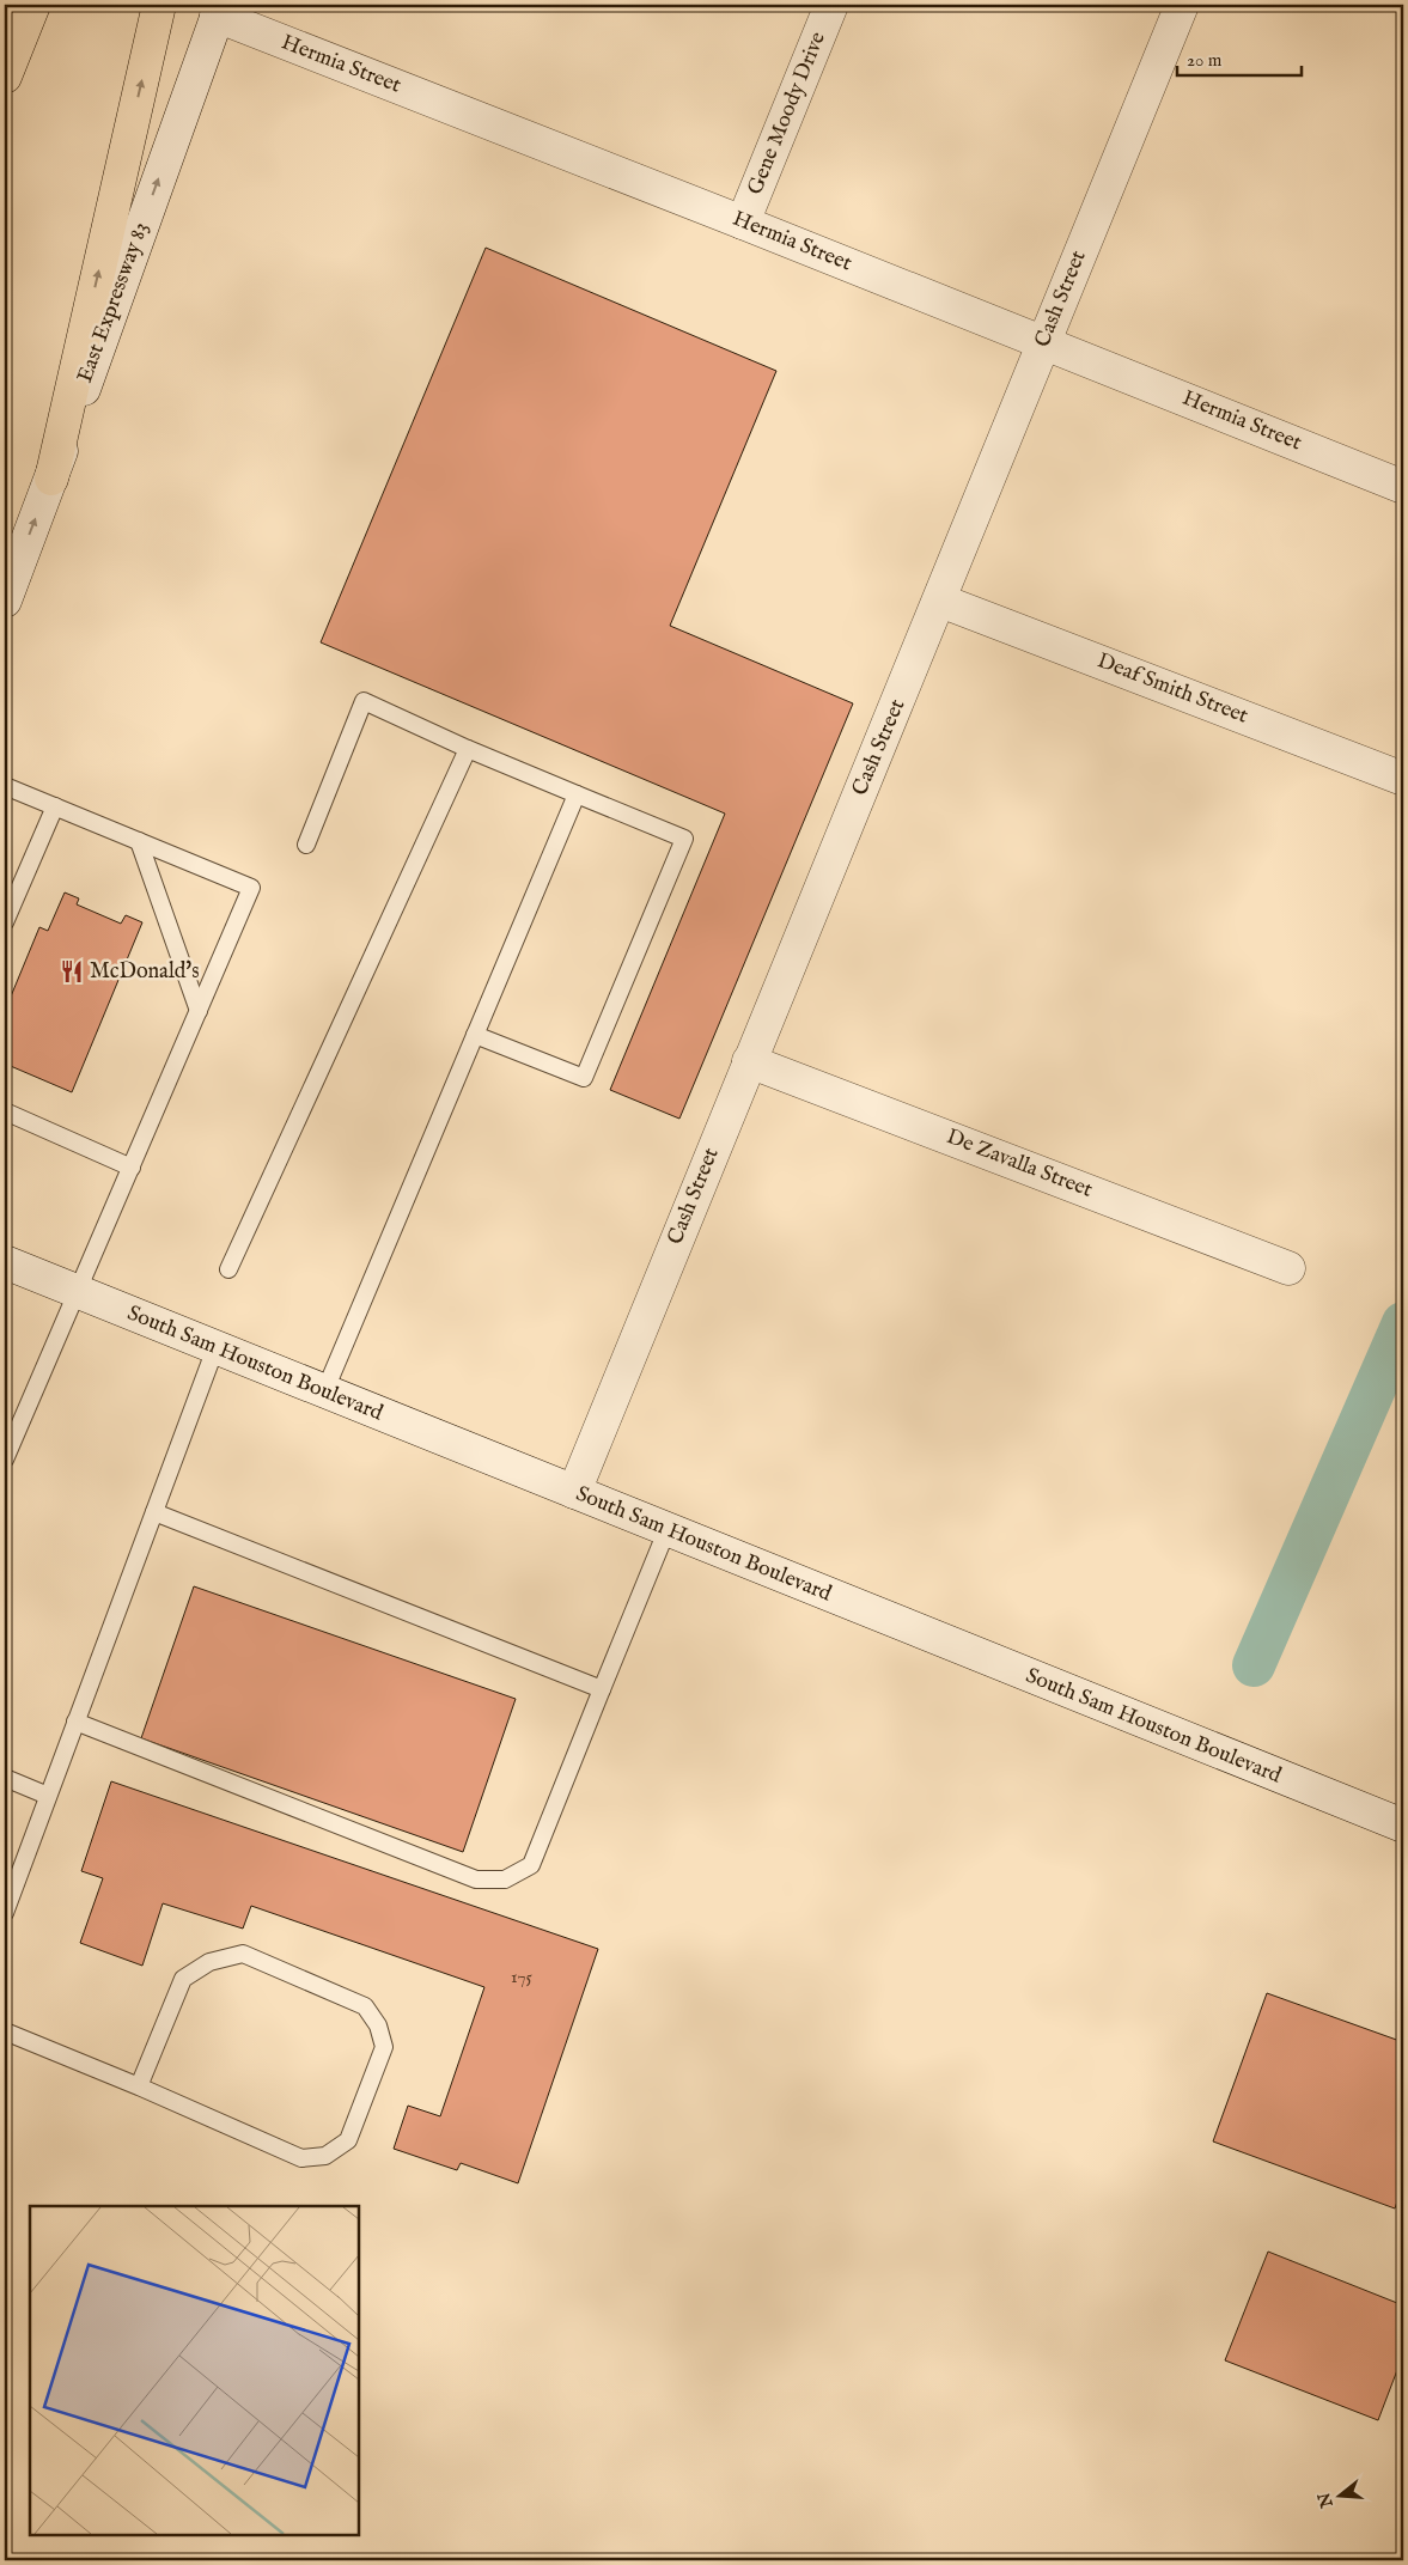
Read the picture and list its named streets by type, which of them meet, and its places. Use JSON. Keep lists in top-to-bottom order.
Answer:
{
  "streets": {
    "street": [
      "Hermia Street",
      "Gene Moody Drive",
      "Cash Street",
      "East Expressway 83",
      "Deaf Smith Street",
      "De Zavalla Street",
      "South Sam Houston Boulevard"
    ]
  },
  "crossings": [
    ["Hermia Street", "Gene Moody Drive"],
    ["Hermia Street", "Cash Street"],
    ["Hermia Street", "East Expressway 83"],
    ["Cash Street", "Deaf Smith Street"],
    ["Cash Street", "De Zavalla Street"],
    ["Cash Street", "South Sam Houston Boulevard"]
  ],
  "one_way": ["East Expressway 83"],
  "places": {
    "restaurant": ["McDonald's"]
  },
  "house_numbers": ["175"],
  "scale_bar": "20 m",
  "north": "left"
}
